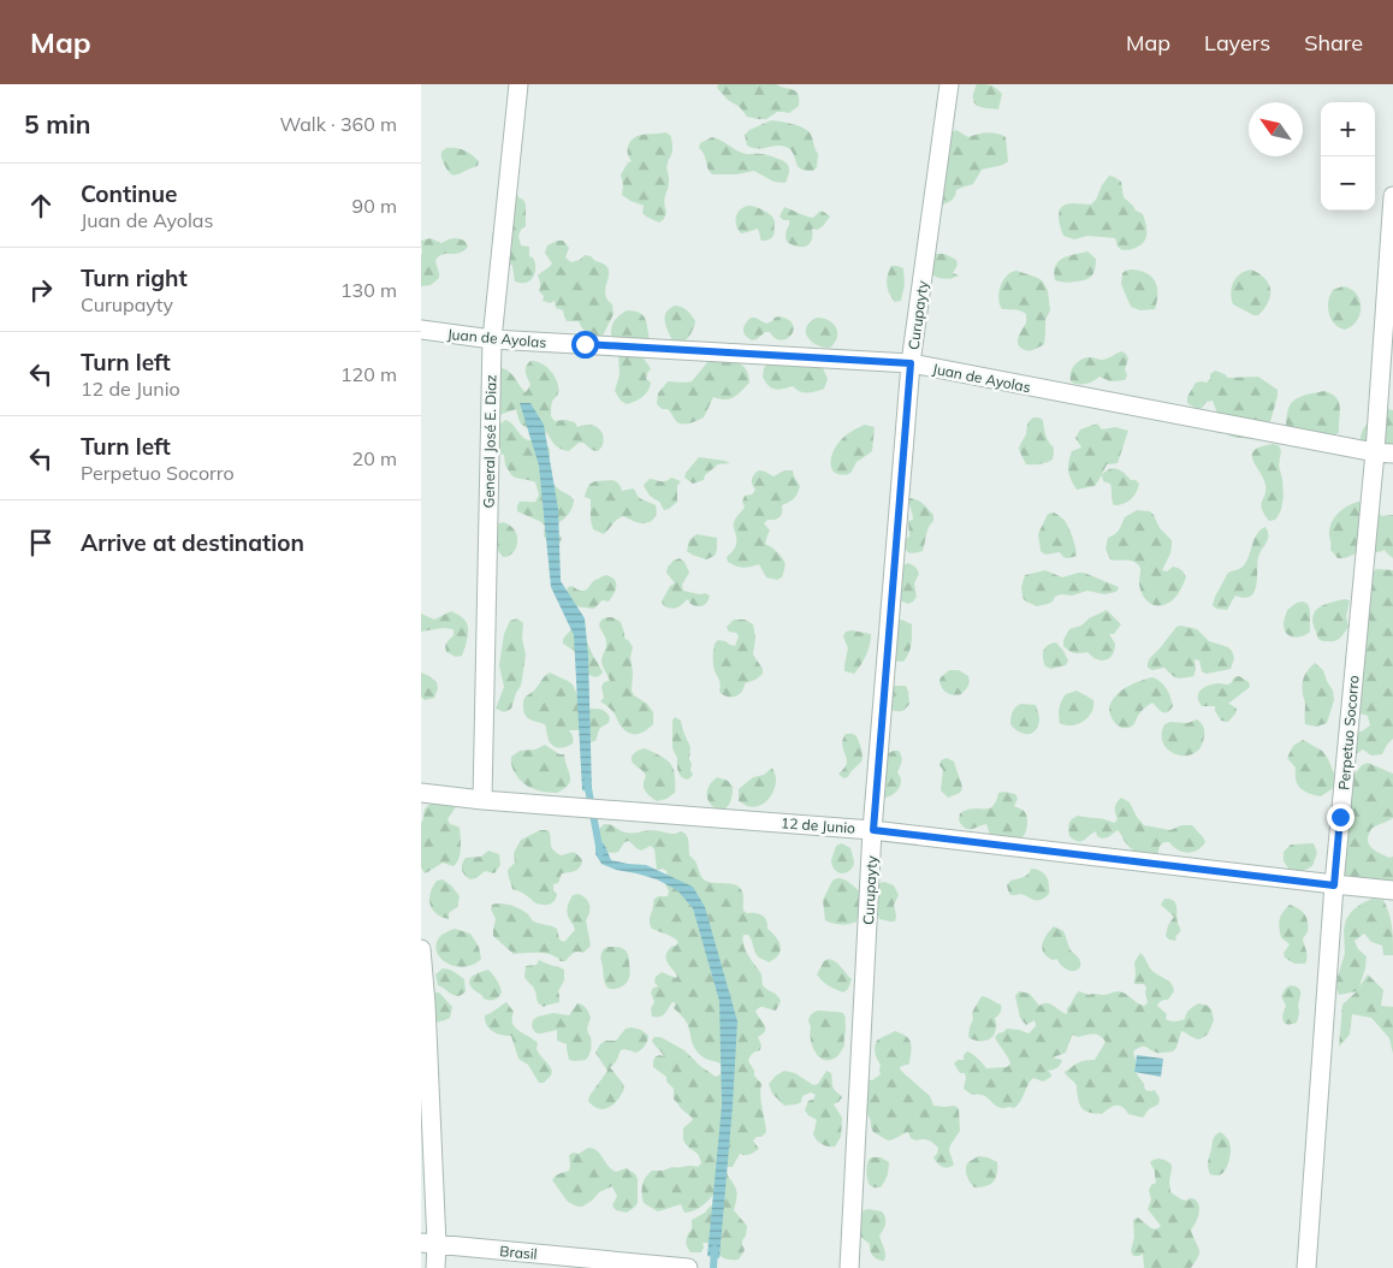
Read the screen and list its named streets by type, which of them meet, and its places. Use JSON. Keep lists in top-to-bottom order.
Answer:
{
  "streets": {
    "street": [
      "Curupayty",
      "Juan de Ayolas",
      "General José E. Diaz",
      "Perpetuo Socorro",
      "12 de Junio",
      "Brasil"
    ]
  },
  "crossings": [
    ["Curupayty", "Juan de Ayolas"],
    ["Curupayty", "12 de Junio"],
    ["Juan de Ayolas", "General José E. Diaz"],
    ["Juan de Ayolas", "Perpetuo Socorro"],
    ["General José E. Diaz", "12 de Junio"],
    ["Perpetuo Socorro", "12 de Junio"]
  ],
  "north": "top left",
  "page": {
    "header": "Map",
    "nav": ["Map", "Layers", "Share"],
    "heading": ["5 min", "Walk · 360 m"],
    "map_buttons": ["+", "−"],
    "list": [
      ["Continue", "Juan de Ayolas", "90 m"],
      ["Turn right", "Curupayty", "130 m"],
      ["Turn left", "12 de Junio", "120 m"],
      ["Turn left", "Perpetuo Socorro", "20 m"],
      "Arrive at destination"
    ]
  }
}
